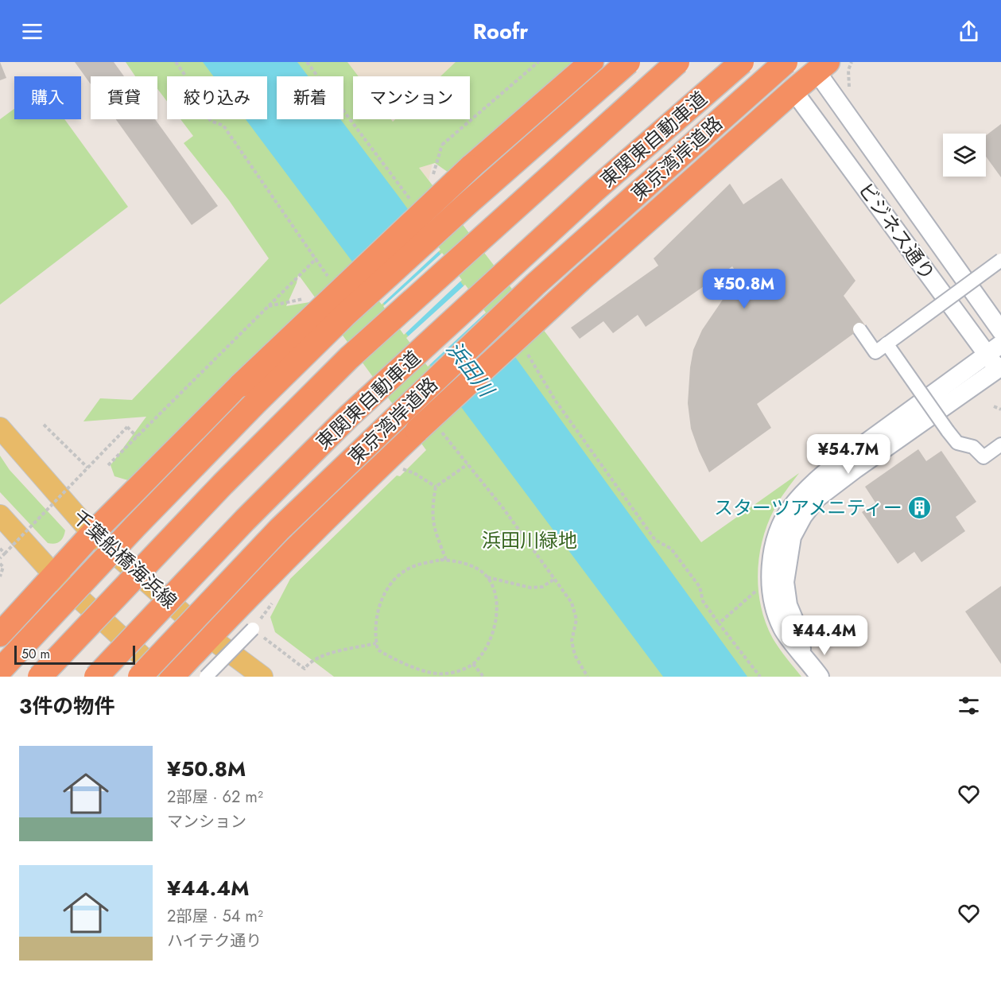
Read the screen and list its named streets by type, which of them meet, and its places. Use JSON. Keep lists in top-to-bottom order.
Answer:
{
  "streets": {
    "highway": ["東関東自動車道", "東京湾岸道路"],
    "main road": ["千葉船橋海浜線"],
    "street": ["ビジネス通り"]
  },
  "water": ["浜田川"],
  "parks": ["浜田川緑地"],
  "places": {
    "building": ["スターツアメニティー"]
  },
  "scale_bar": "50 m",
  "page": {
    "header": "Roofr",
    "chip": [
      "購入",
      "賃貸",
      "絞り込み",
      "新着",
      "マンション"
    ],
    "price": ["¥50.8M", "¥54.7M", "¥44.4M"],
    "scale": "50 m",
    "heading": "3件の物件",
    "list": [
      {
        "name": "¥50.8M",
        "note": "2部屋 · 62 m² · マンション"
      },
      {
        "name": "¥44.4M",
        "note": "2部屋 · 54 m² · ハイテク通り"
      }
    ]
  }
}
